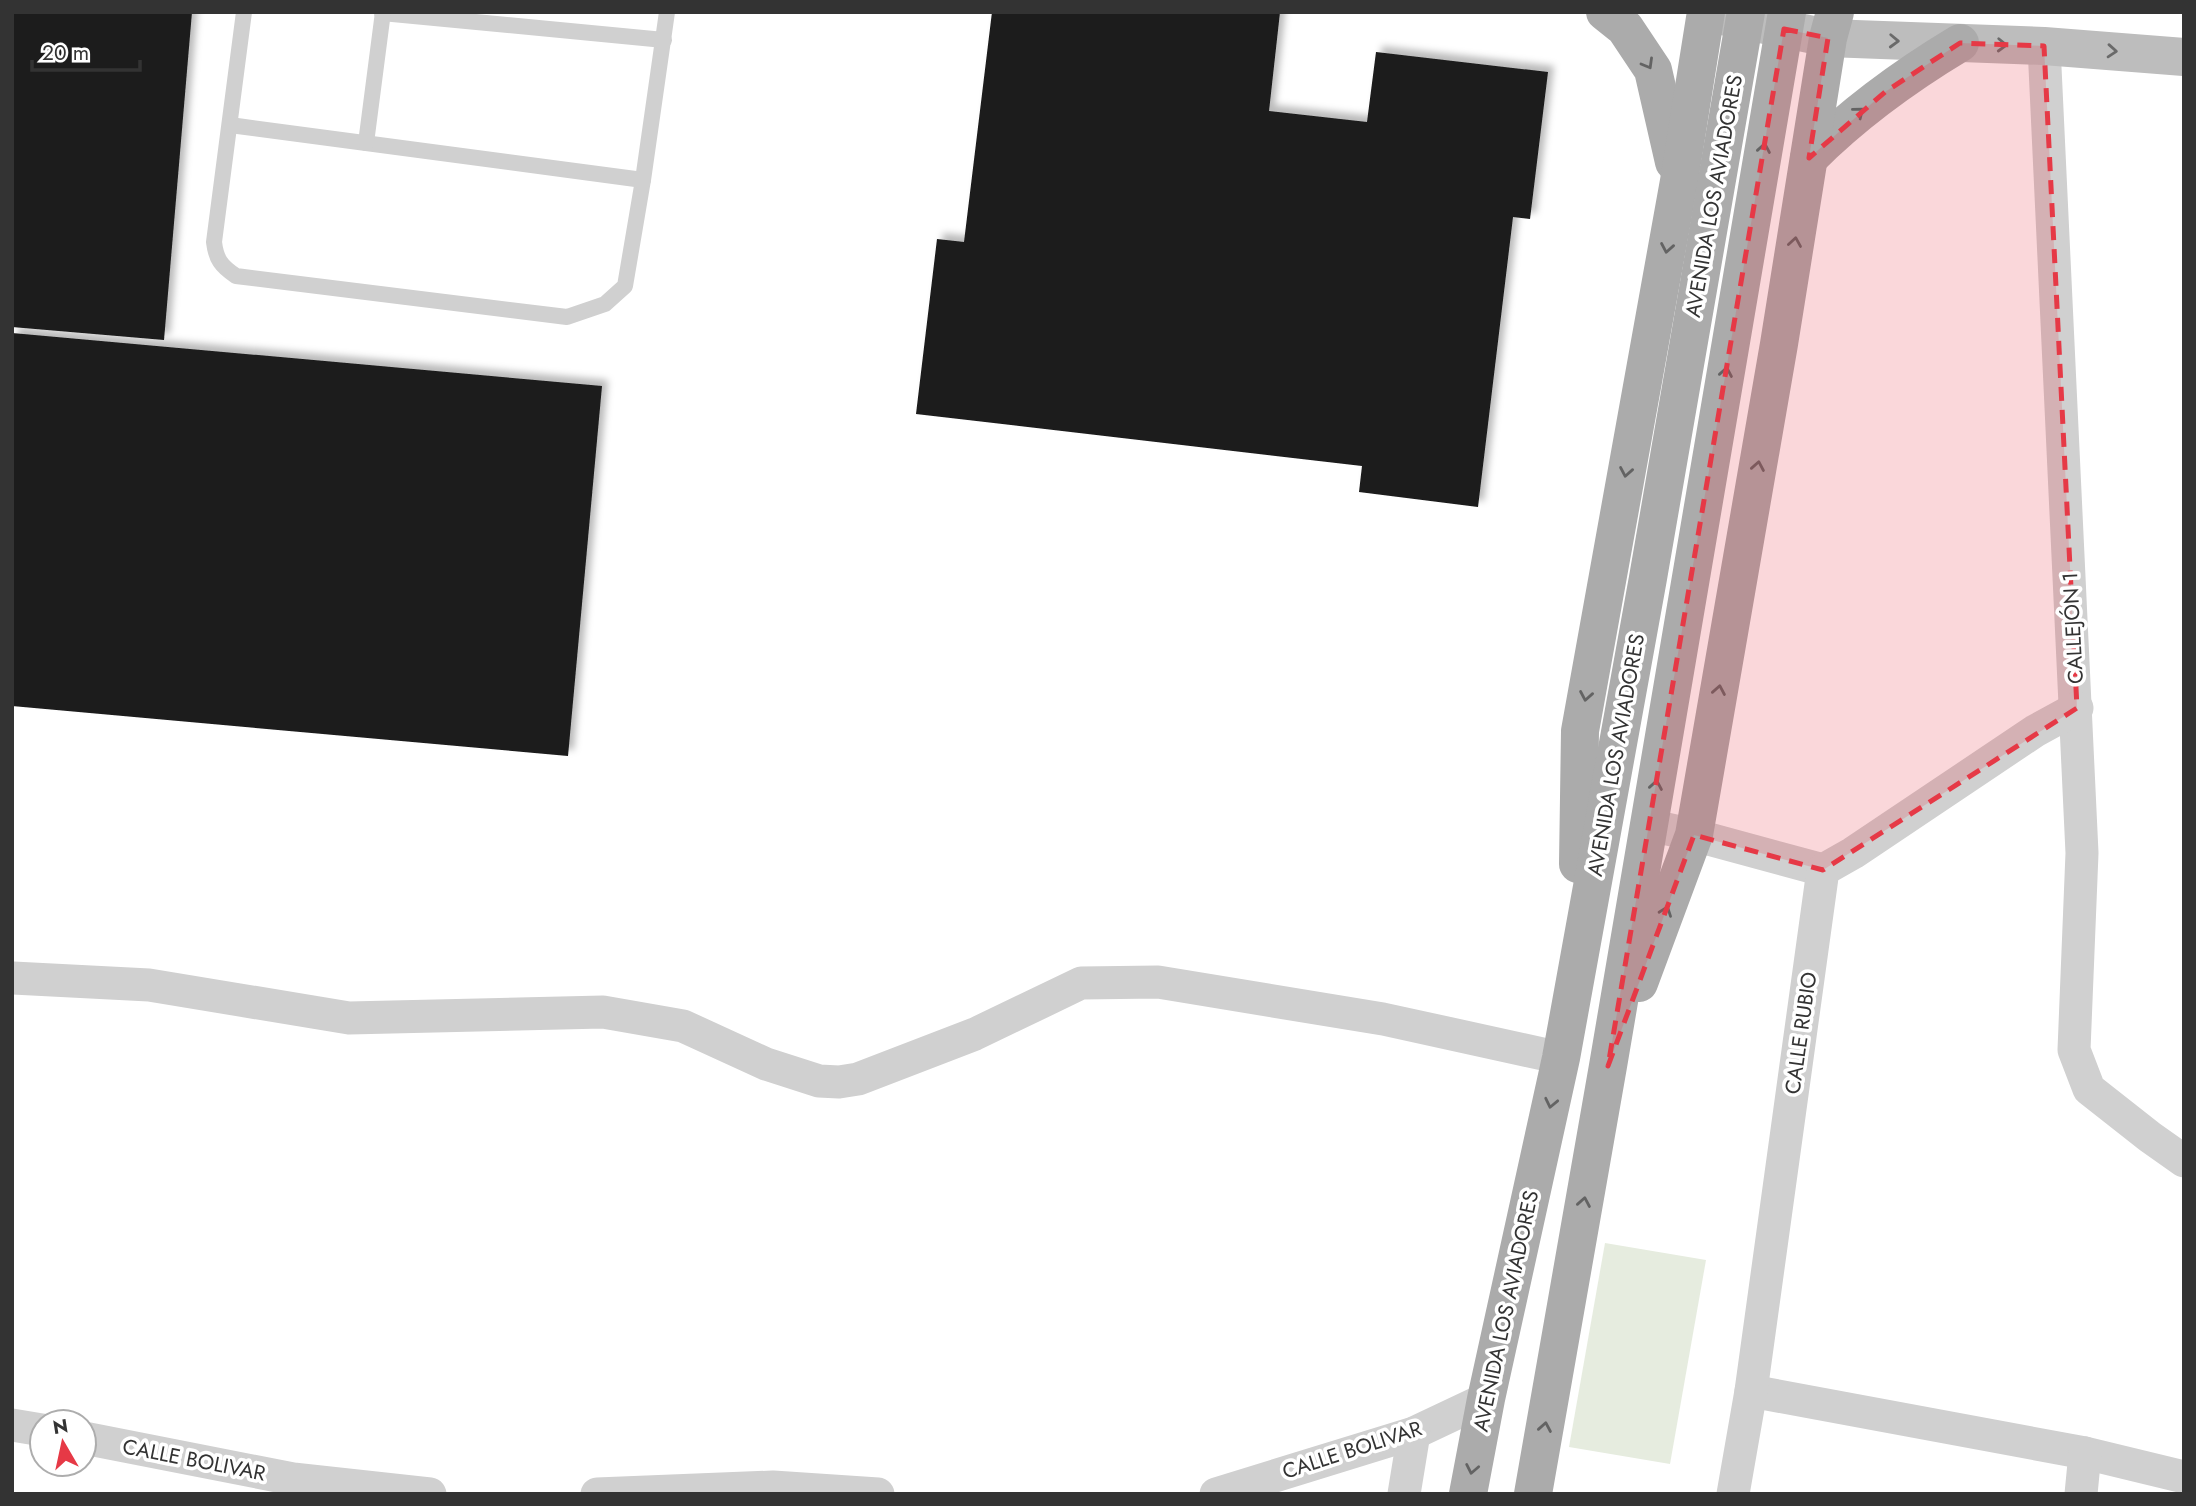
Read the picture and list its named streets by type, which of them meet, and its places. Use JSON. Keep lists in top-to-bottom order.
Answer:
{
  "streets": {
    "main road": ["AVENIDA LOS AVIADORES"],
    "street": ["CALLEJÓN 1", "CALLE RUBIO", "CALLE BOLIVAR"]
  },
  "crossings": [
    ["AVENIDA LOS AVIADORES", "CALLE BOLIVAR"]
  ],
  "scale_bar": "20 m",
  "north": "top"
}
